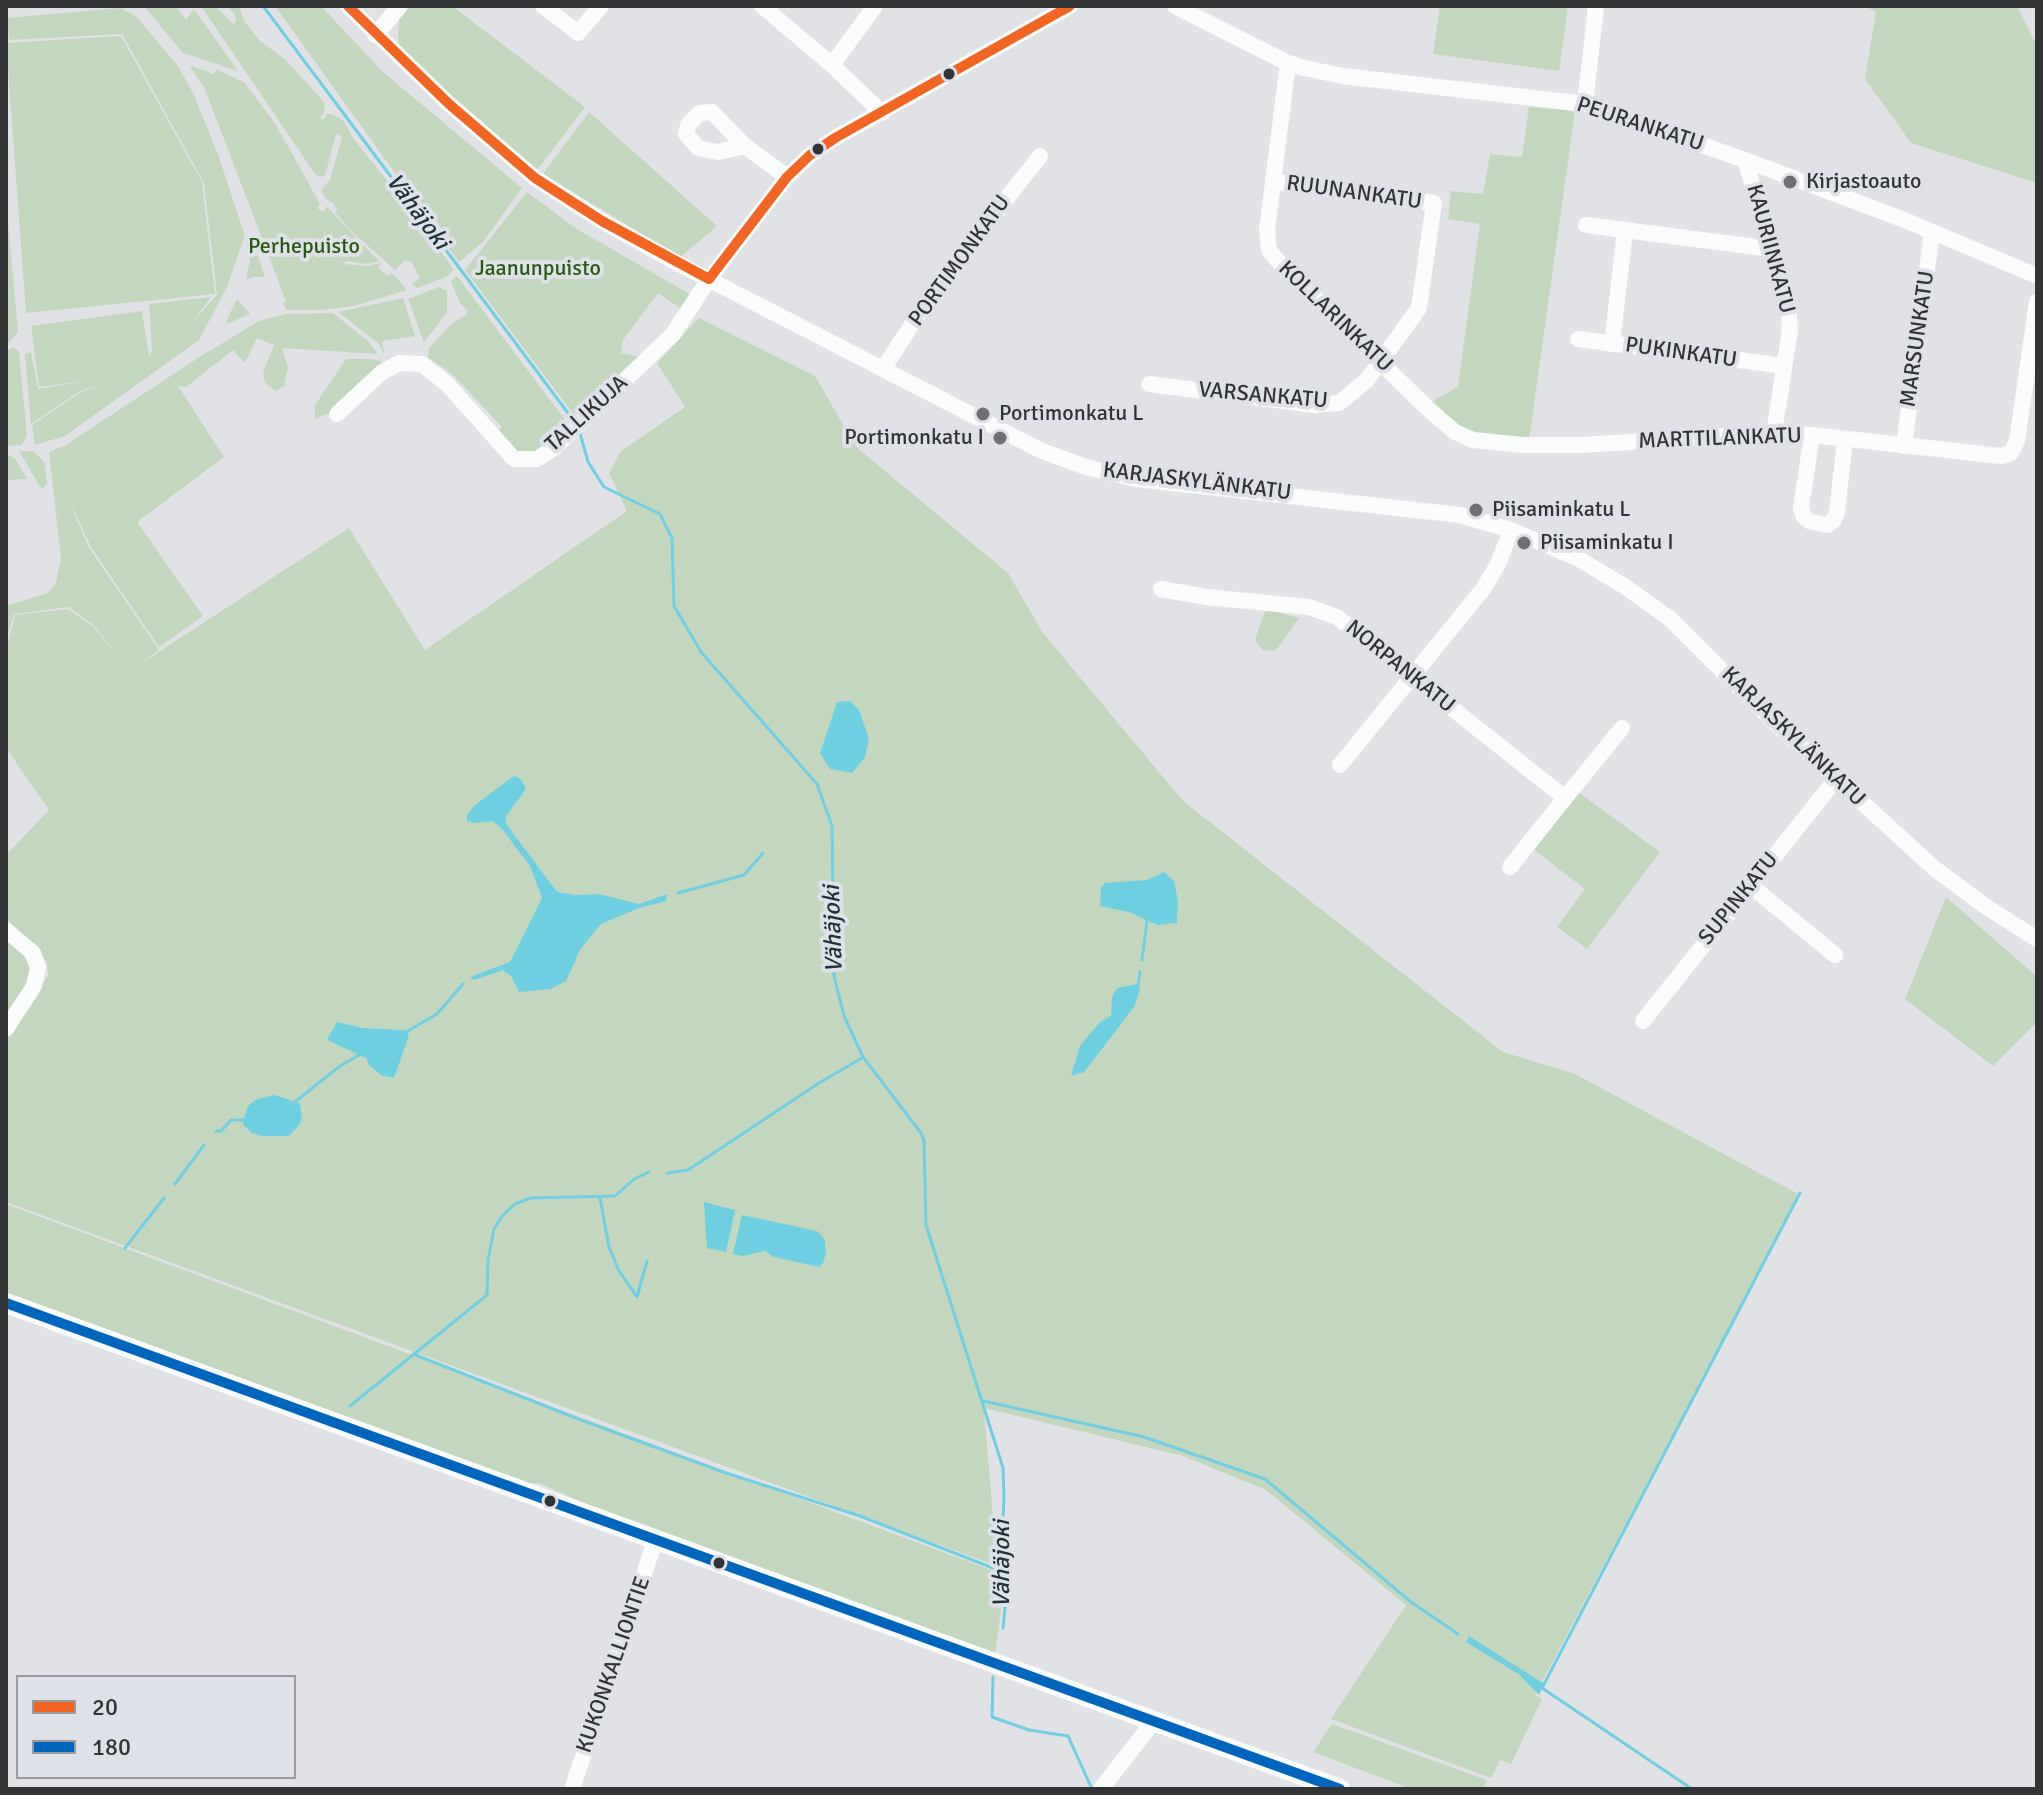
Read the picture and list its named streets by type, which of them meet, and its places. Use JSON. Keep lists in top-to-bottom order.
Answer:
{
  "streets": {
    "street": [
      "PEURANKATU",
      "RUUNANKATU",
      "KAURIINKATU",
      "PORTIMONKATU",
      "KOLLARINKATU",
      "MARSUNKATU",
      "PUKINKATU",
      "VARSANKATU",
      "TALLIKUJA",
      "MARTTILANKATU",
      "KARJASKYLÄNKATU",
      "NORPANKATU",
      "SUPINKATU",
      "KUKONKALLIONTIE"
    ]
  },
  "crossings": [
    ["PEURANKATU", "KAURIINKATU"],
    ["PEURANKATU", "KOLLARINKATU"],
    ["PEURANKATU", "MARSUNKATU"],
    ["RUUNANKATU", "KOLLARINKATU"],
    ["RUUNANKATU", "VARSANKATU"],
    ["KAURIINKATU", "PUKINKATU"],
    ["KAURIINKATU", "MARTTILANKATU"],
    ["PORTIMONKATU", "KARJASKYLÄNKATU"],
    ["KOLLARINKATU", "VARSANKATU"],
    ["KOLLARINKATU", "MARTTILANKATU"],
    ["MARSUNKATU", "MARTTILANKATU"],
    ["TALLIKUJA", "KARJASKYLÄNKATU"],
    ["KARJASKYLÄNKATU", "SUPINKATU"]
  ],
  "water": ["Vähäjoki"],
  "parks": ["Perhepuisto", "Jaanunpuisto"],
  "places": [
    "Kirjastoauto",
    "Portimonkatu L",
    "Portimonkatu I",
    "Piisaminkatu L",
    "Piisaminkatu I"
  ],
  "lines": ["transit line 20", "transit line 180"],
  "legend": ["20", "180"]
}
